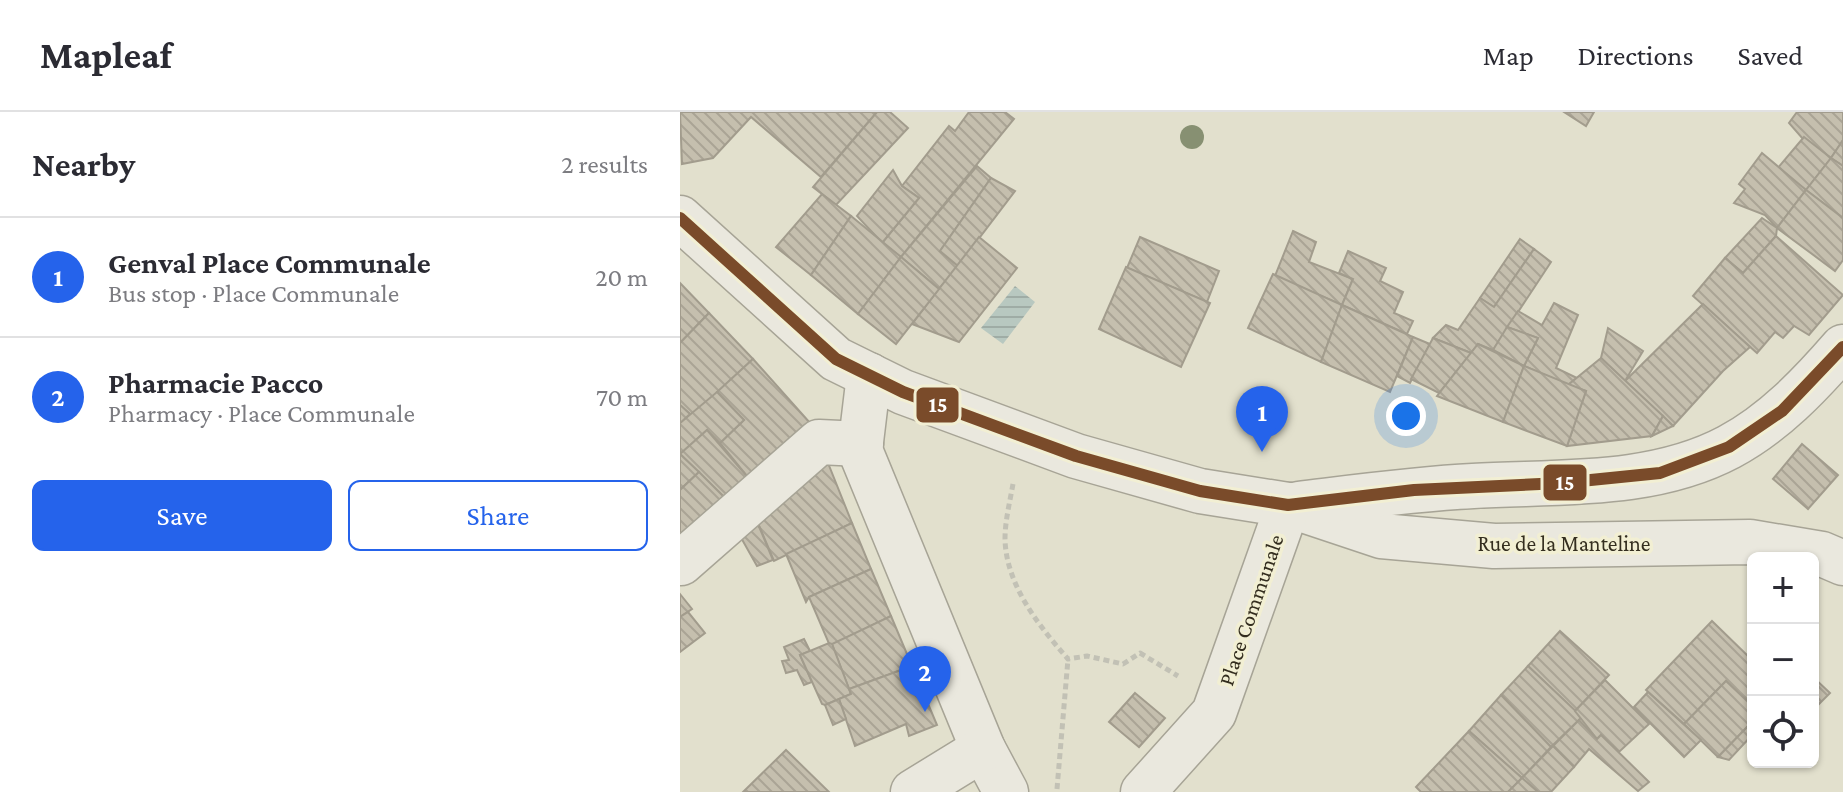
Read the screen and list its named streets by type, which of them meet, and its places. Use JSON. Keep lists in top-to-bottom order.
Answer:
{
  "streets": {
    "street": ["Rue de la Manteline", "Place Communale"]
  },
  "crossings": [
    ["Rue de la Manteline", "Place Communale"]
  ],
  "lines": ["transit line 15"],
  "page": {
    "header": "Mapleaf",
    "nav": ["Map", "Directions", "Saved"],
    "heading": ["Nearby", "2 results"],
    "list": [
      {
        "mark": "1",
        "name": "Genval Place Communale",
        "note": "Bus stop · Place Communale",
        "value": "20 m"
      },
      {
        "mark": "2",
        "name": "Pharmacie Pacco",
        "note": "Pharmacy · Place Communale",
        "value": "70 m"
      }
    ],
    "pins": ["1", "2"],
    "buttons": ["Save", "Share"],
    "map_buttons": ["+", "−"]
  }
}
